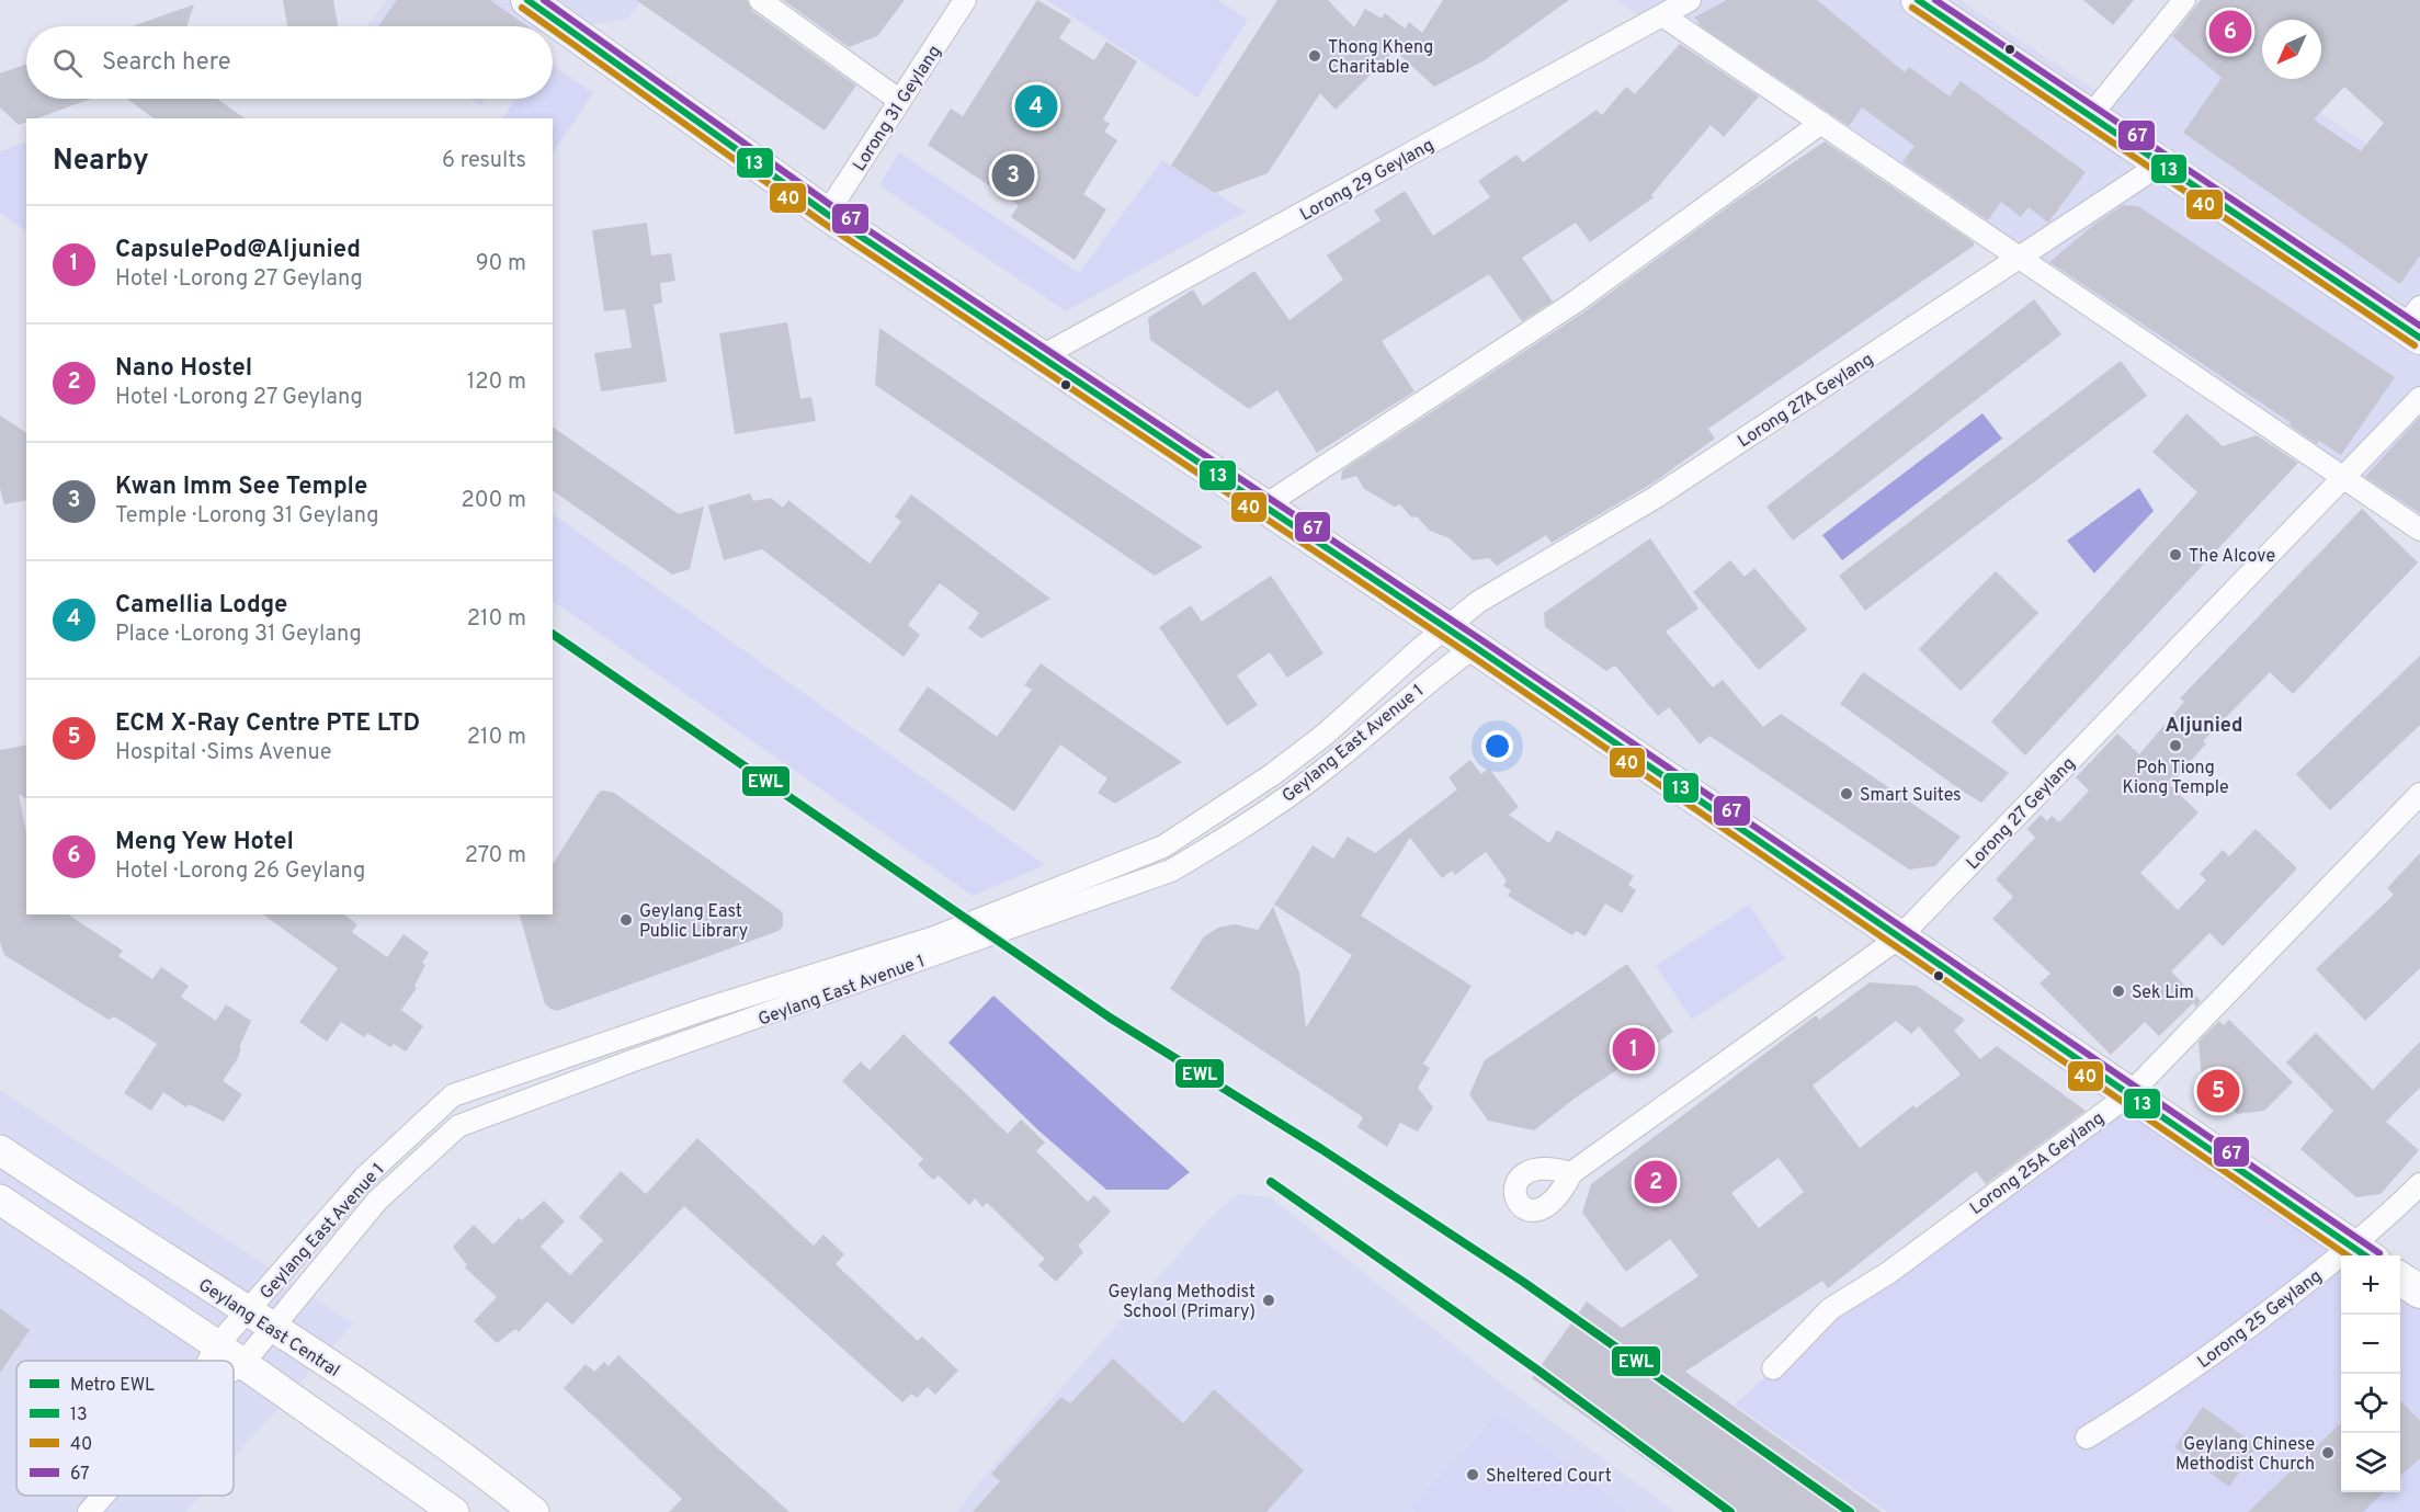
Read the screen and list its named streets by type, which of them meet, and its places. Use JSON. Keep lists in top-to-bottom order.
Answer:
{
  "streets": {
    "main road": ["Geylang East Central"],
    "street": [
      "Lorong 31 Geylang",
      "Lorong 29 Geylang",
      "Lorong 27A Geylang",
      "Geylang East Avenue 1",
      "Lorong 27 Geylang",
      "Lorong 25A Geylang",
      "Lorong 25 Geylang"
    ]
  },
  "crossings": [
    ["Lorong 27A Geylang", "Geylang East Avenue 1"],
    ["Geylang East Avenue 1", "Geylang East Central"]
  ],
  "districts": ["Aljunied"],
  "places": [
    "Thong Kheng Charitable",
    "The Alcove",
    "Poh Tiong Kiong Temple",
    "Smart Suites",
    "Geylang East Public Library",
    "Sek Lim",
    "Geylang Methodist School (Primary)",
    "Geylang Chinese Methodist Church",
    "Sheltered Court"
  ],
  "lines": [
    "transit line 13",
    "transit line 67",
    "transit line 40",
    "metro line EWL"
  ],
  "legend": [
    "Metro EWL",
    "13",
    "40",
    "67"
  ],
  "north": "bottom left",
  "page": {
    "pins": [
      "6",
      "4",
      "3",
      "1",
      "5",
      "2"
    ],
    "search": "Search here",
    "heading": ["Nearby", "6 results"],
    "list": [
      {
        "mark": "1",
        "name": "CapsulePod@Aljunied",
        "note": "Hotel · Lorong 27 Geylang",
        "value": "90 m"
      },
      {
        "mark": "2",
        "name": "Nano Hostel",
        "note": "Hotel · Lorong 27 Geylang",
        "value": "120 m"
      },
      {
        "mark": "3",
        "name": "Kwan Imm See Temple",
        "note": "Temple · Lorong 31 Geylang",
        "value": "200 m"
      },
      {
        "mark": "4",
        "name": "Camellia Lodge",
        "note": "Place · Lorong 31 Geylang",
        "value": "210 m"
      },
      {
        "mark": "5",
        "name": "ECM X-Ray Centre PTE LTD",
        "note": "Hospital · Sims Avenue",
        "value": "210 m"
      },
      {
        "mark": "6",
        "name": "Meng Yew Hotel",
        "note": "Hotel · Lorong 26 Geylang",
        "value": "270 m"
      }
    ],
    "map_buttons": ["+", "−"]
  }
}
